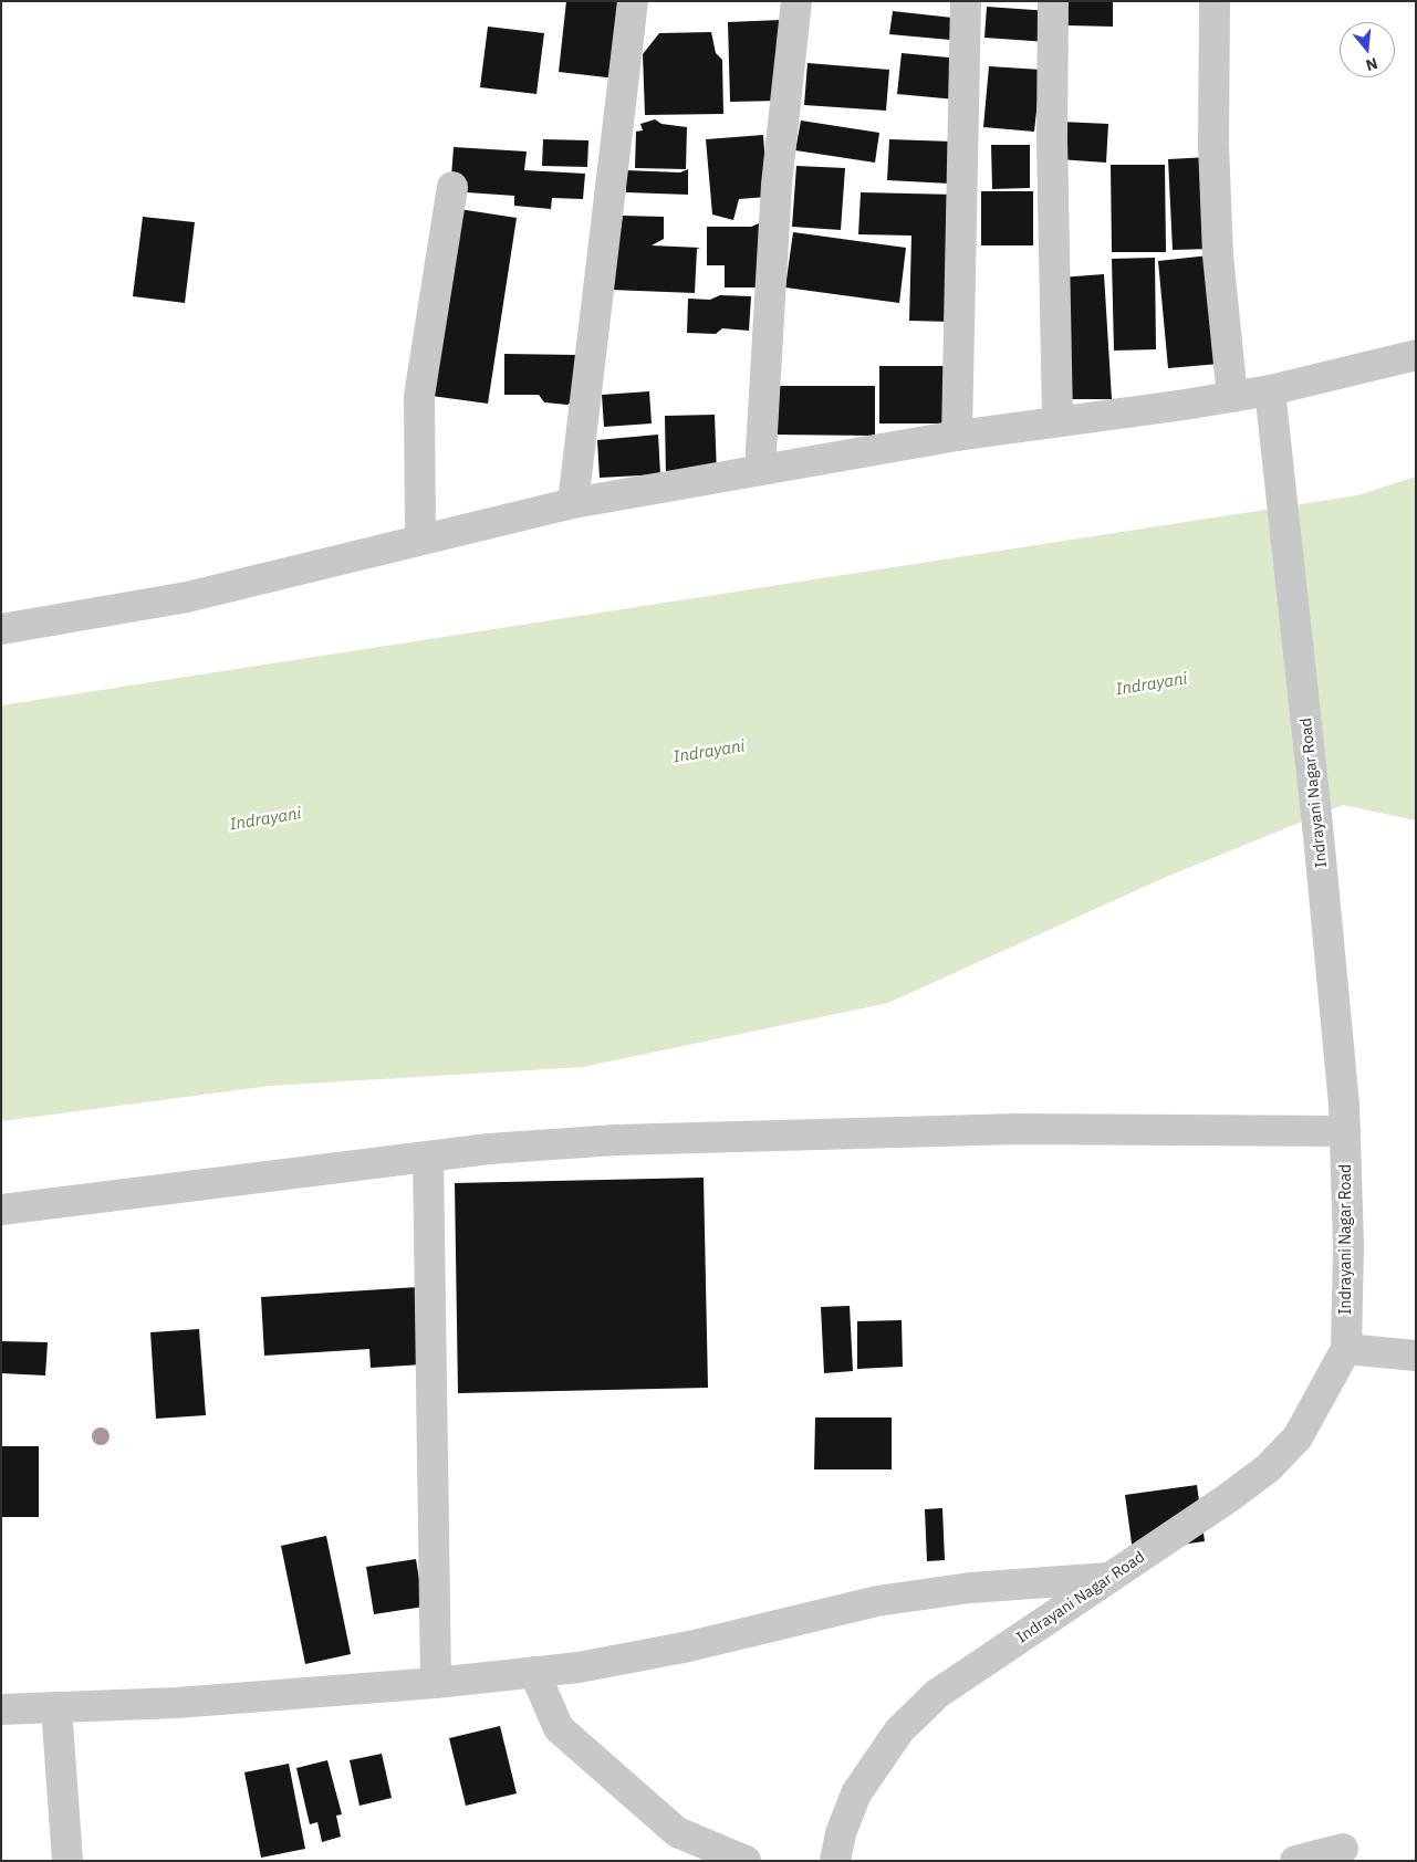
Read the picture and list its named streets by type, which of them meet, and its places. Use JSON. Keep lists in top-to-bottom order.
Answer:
{
  "streets": {
    "street": ["Indrayani Nagar Road"]
  },
  "water": ["Indrayani"],
  "north": "bottom"
}
